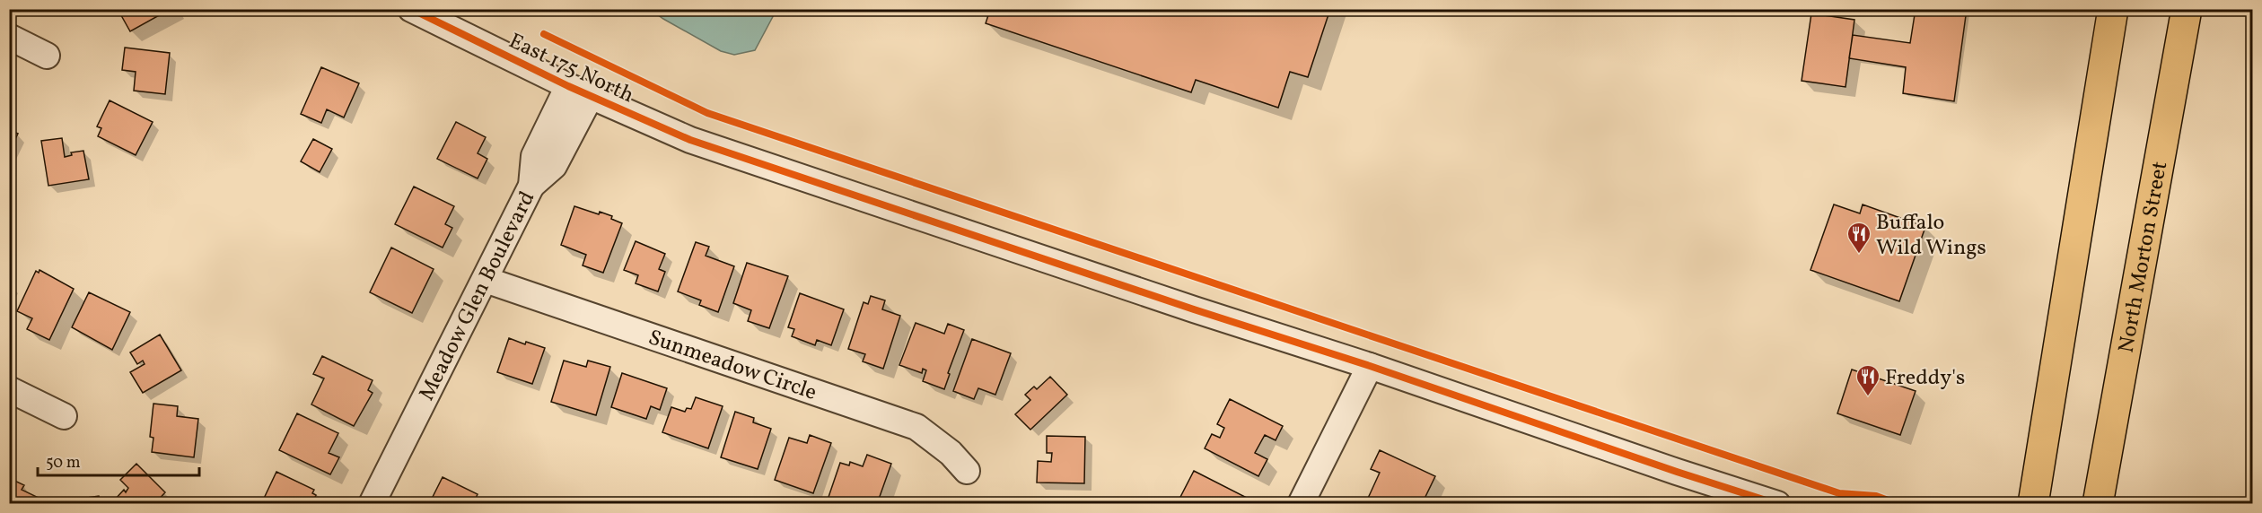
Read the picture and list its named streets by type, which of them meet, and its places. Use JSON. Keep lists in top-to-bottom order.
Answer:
{
  "streets": {
    "main road": ["North Morton Street"],
    "street": ["East 175 North", "Meadow Glen Boulevard", "Sunmeadow Circle"]
  },
  "crossings": [
    ["East 175 North", "Meadow Glen Boulevard"],
    ["Meadow Glen Boulevard", "Sunmeadow Circle"]
  ],
  "places": {
    "restaurant": ["Buffalo Wild Wings", "Freddy's"]
  },
  "scale_bar": "50 m"
}
